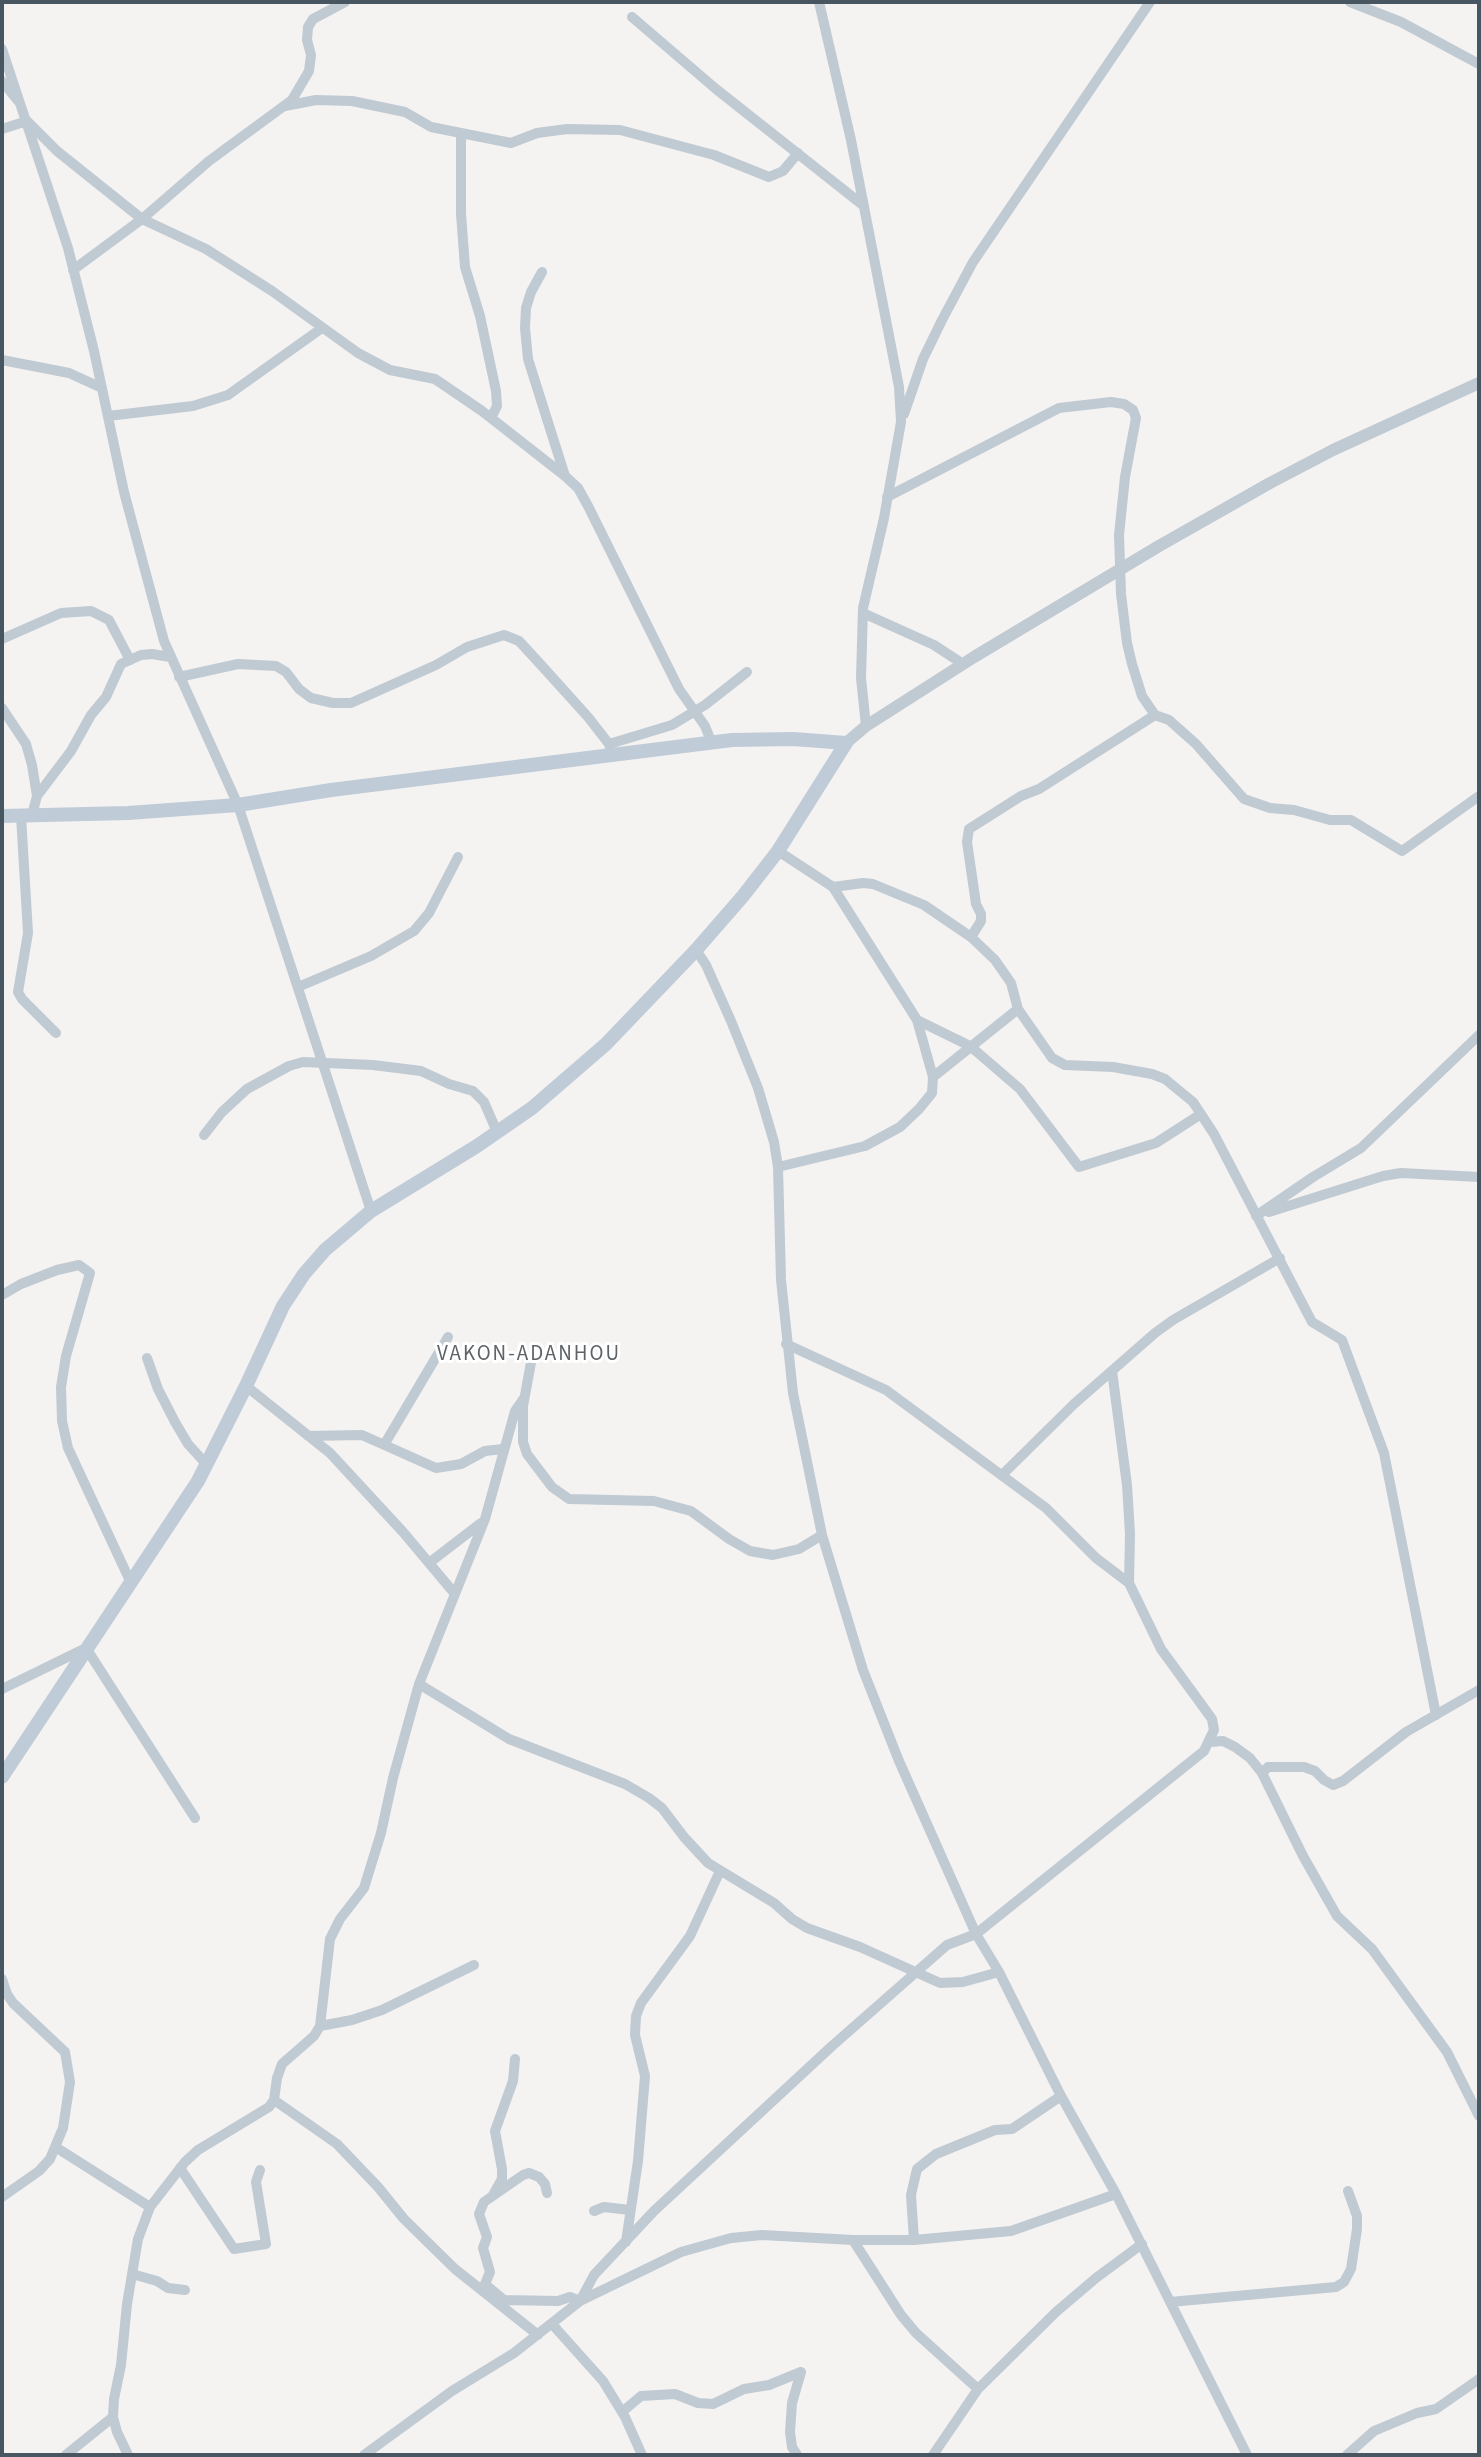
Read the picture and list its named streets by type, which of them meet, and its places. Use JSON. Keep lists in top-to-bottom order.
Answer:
{
  "districts": ["VAKON-ADANHOU"]
}
